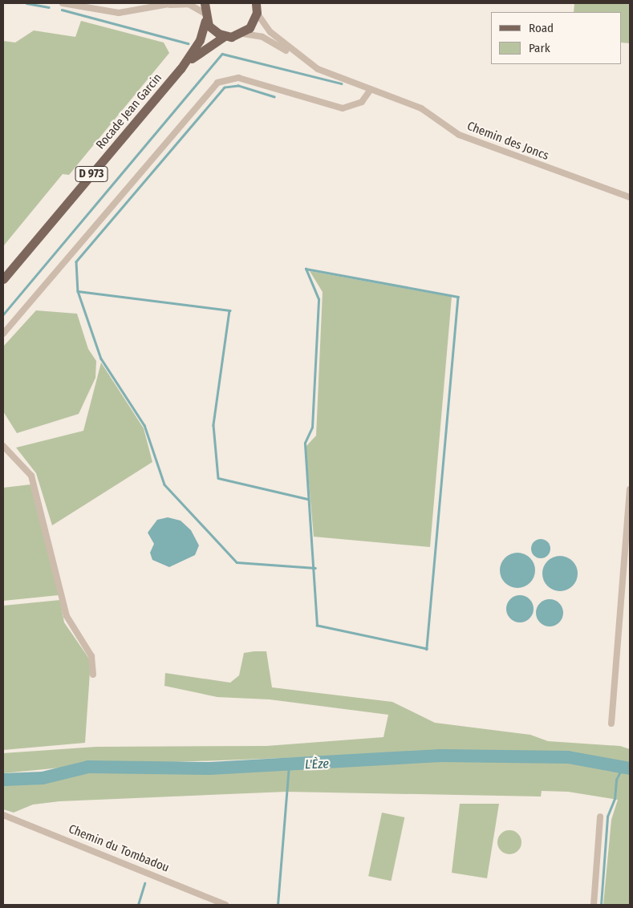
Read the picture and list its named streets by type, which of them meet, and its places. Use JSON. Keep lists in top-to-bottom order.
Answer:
{
  "streets": {
    "main road": ["Rocade Jean Garcin", "D 973"],
    "street": ["Chemin des Joncs", "Chemin du Tombadou"]
  },
  "water": ["L'Èze"],
  "legend": ["Road", "Park"]
}
